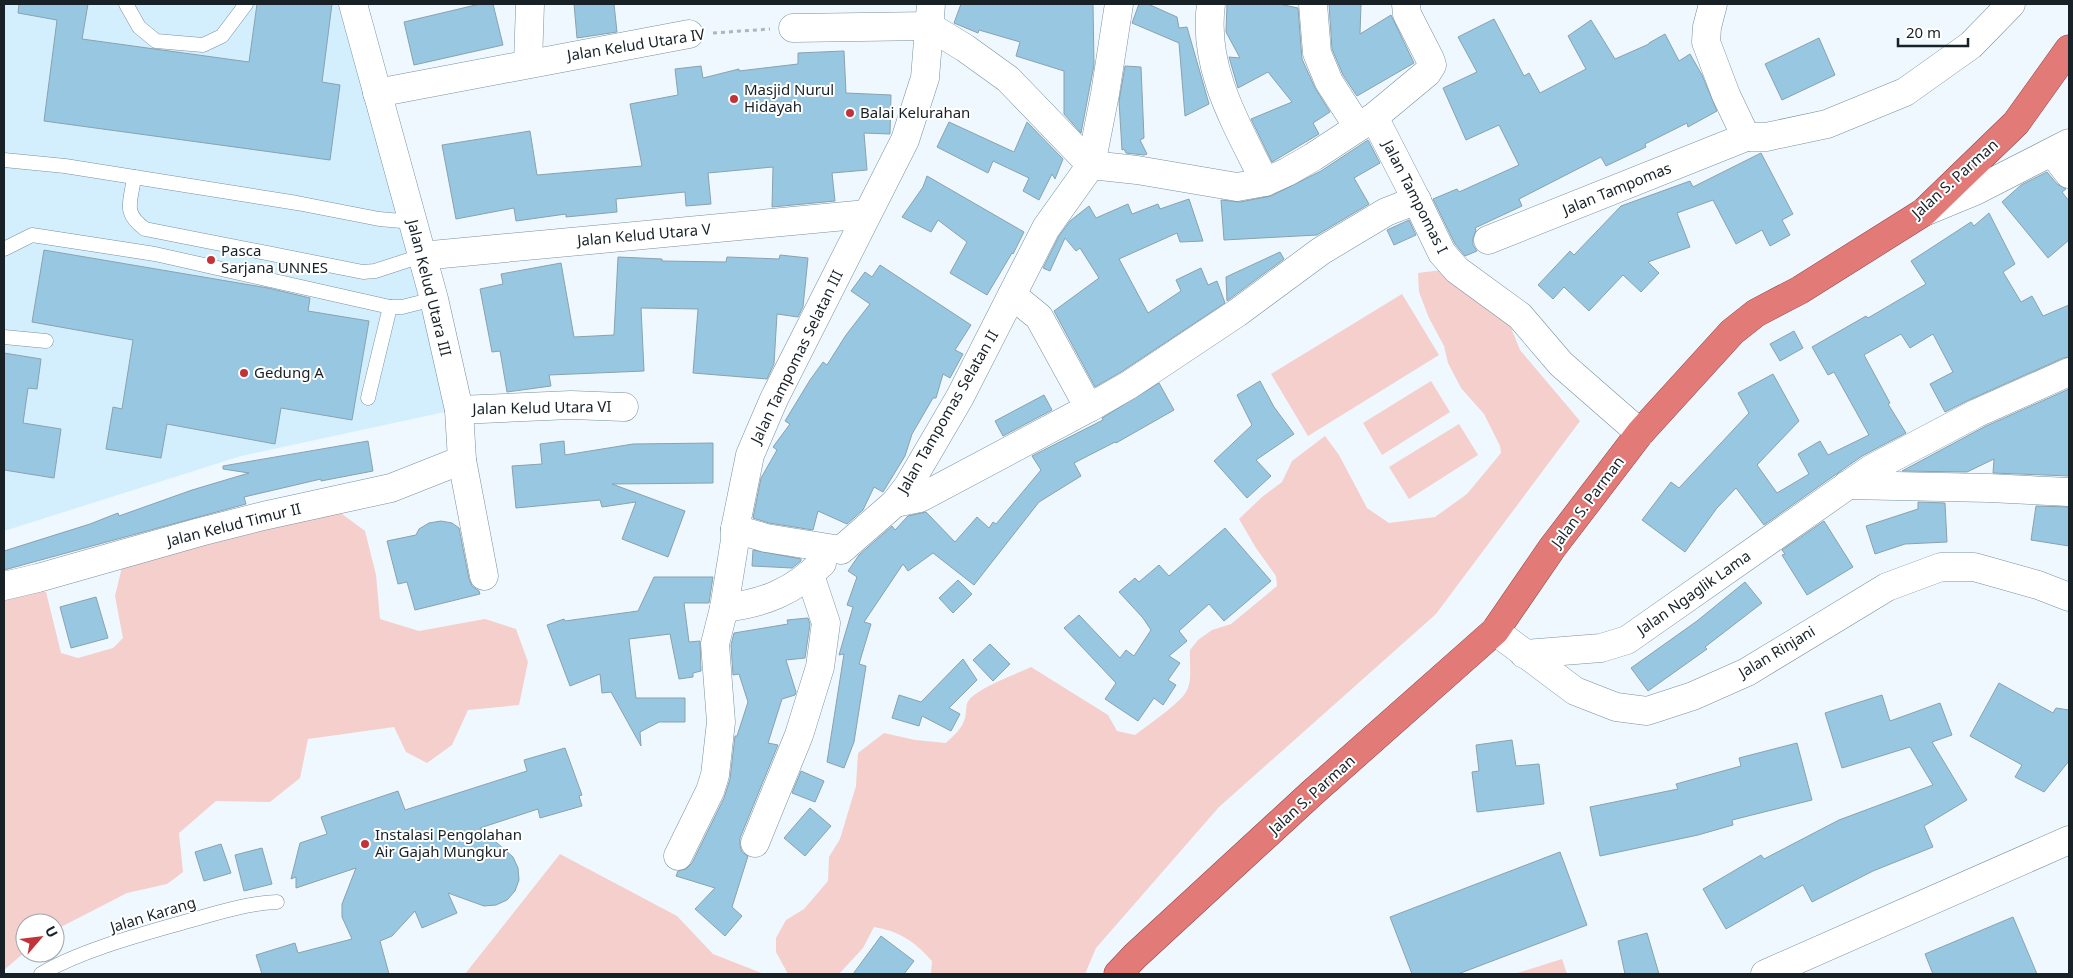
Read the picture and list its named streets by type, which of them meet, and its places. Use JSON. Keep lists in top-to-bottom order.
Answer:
{
  "streets": {
    "highway": ["Jalan S. Parman"],
    "street": [
      "Jalan Kelud Utara IV",
      "Jalan Tampomas",
      "Jalan Tampomas I",
      "Jalan Kelud Utara V",
      "Jalan Kelud Utara III",
      "Jalan Tampomas Selatan III",
      "Jalan Kelud Utara VI",
      "Jalan Tampomas Selatan II",
      "Jalan Kelud Timur II",
      "Jalan Ngaglik Lama",
      "Jalan Rinjani"
    ],
    "lane": ["Jalan Karang"]
  },
  "crossings": [
    ["Jalan Kelud Utara IV", "Jalan Kelud Utara III"],
    ["Jalan S. Parman", "Jalan Tampomas I"],
    ["Jalan S. Parman", "Jalan Rinjani"],
    ["Jalan Kelud Utara V", "Jalan Kelud Utara III"],
    ["Jalan Kelud Utara V", "Jalan Tampomas Selatan III"],
    ["Jalan Kelud Utara III", "Jalan Kelud Utara VI"],
    ["Jalan Kelud Utara III", "Jalan Kelud Timur II"],
    ["Jalan Tampomas Selatan III", "Jalan Tampomas Selatan II"],
    ["Jalan Ngaglik Lama", "Jalan Rinjani"]
  ],
  "places": [
    "Masjid Nurul Hidayah",
    "Balai Kelurahan",
    "Pasca Sarjana UNNES",
    "Gedung A",
    "Instalasi Pengolahan Air Gajah Mungkur"
  ],
  "scale_bar": "20 m",
  "north": "top right"
}
